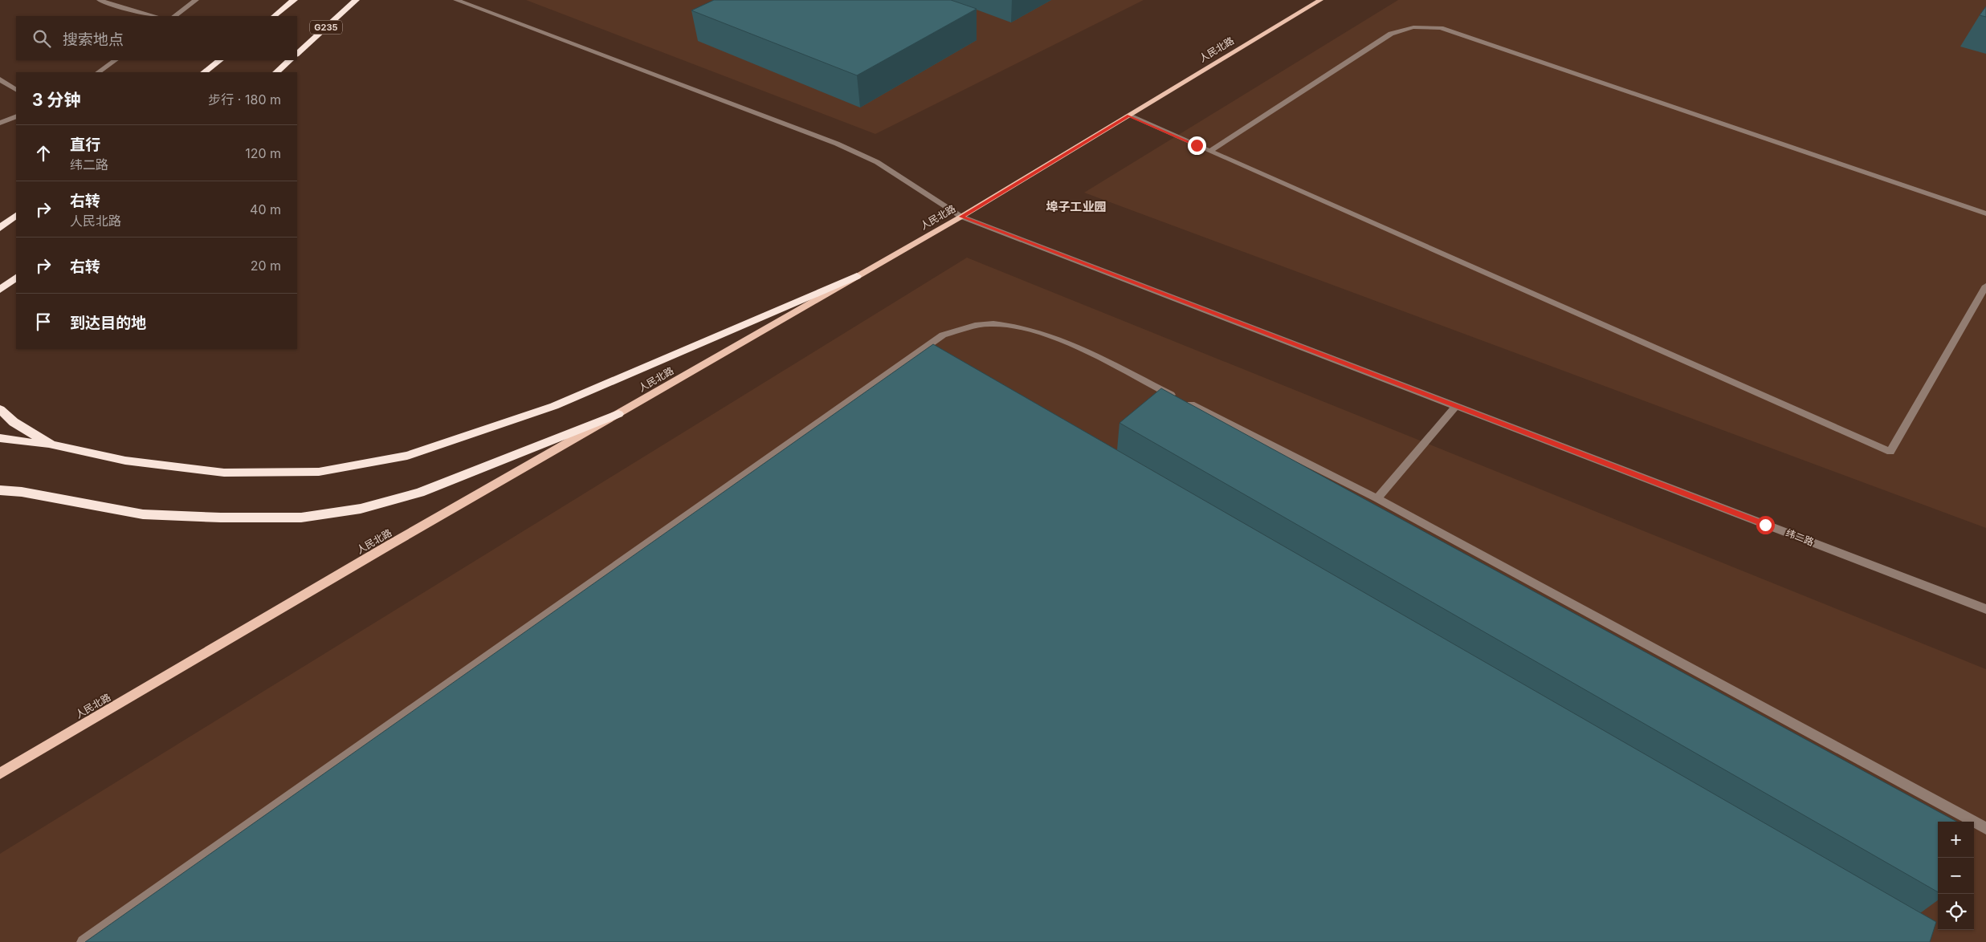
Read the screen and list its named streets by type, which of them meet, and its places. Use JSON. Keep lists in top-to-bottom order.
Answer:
{
  "streets": {
    "highway": ["G235"],
    "main road": ["人民北路"],
    "street": ["纬二路"]
  },
  "crossings": [
    ["人民北路", "纬二路"]
  ],
  "districts": ["埠子工业园"],
  "page": {
    "search": "搜索地点",
    "heading": ["3 分钟", "步行 · 180 m"],
    "list": [
      ["直行", "纬二路", "120 m"],
      ["右转", "人民北路", "40 m"],
      ["右转", "20 m"],
      "到达目的地"
    ],
    "map_buttons": ["+", "−"]
  }
}
